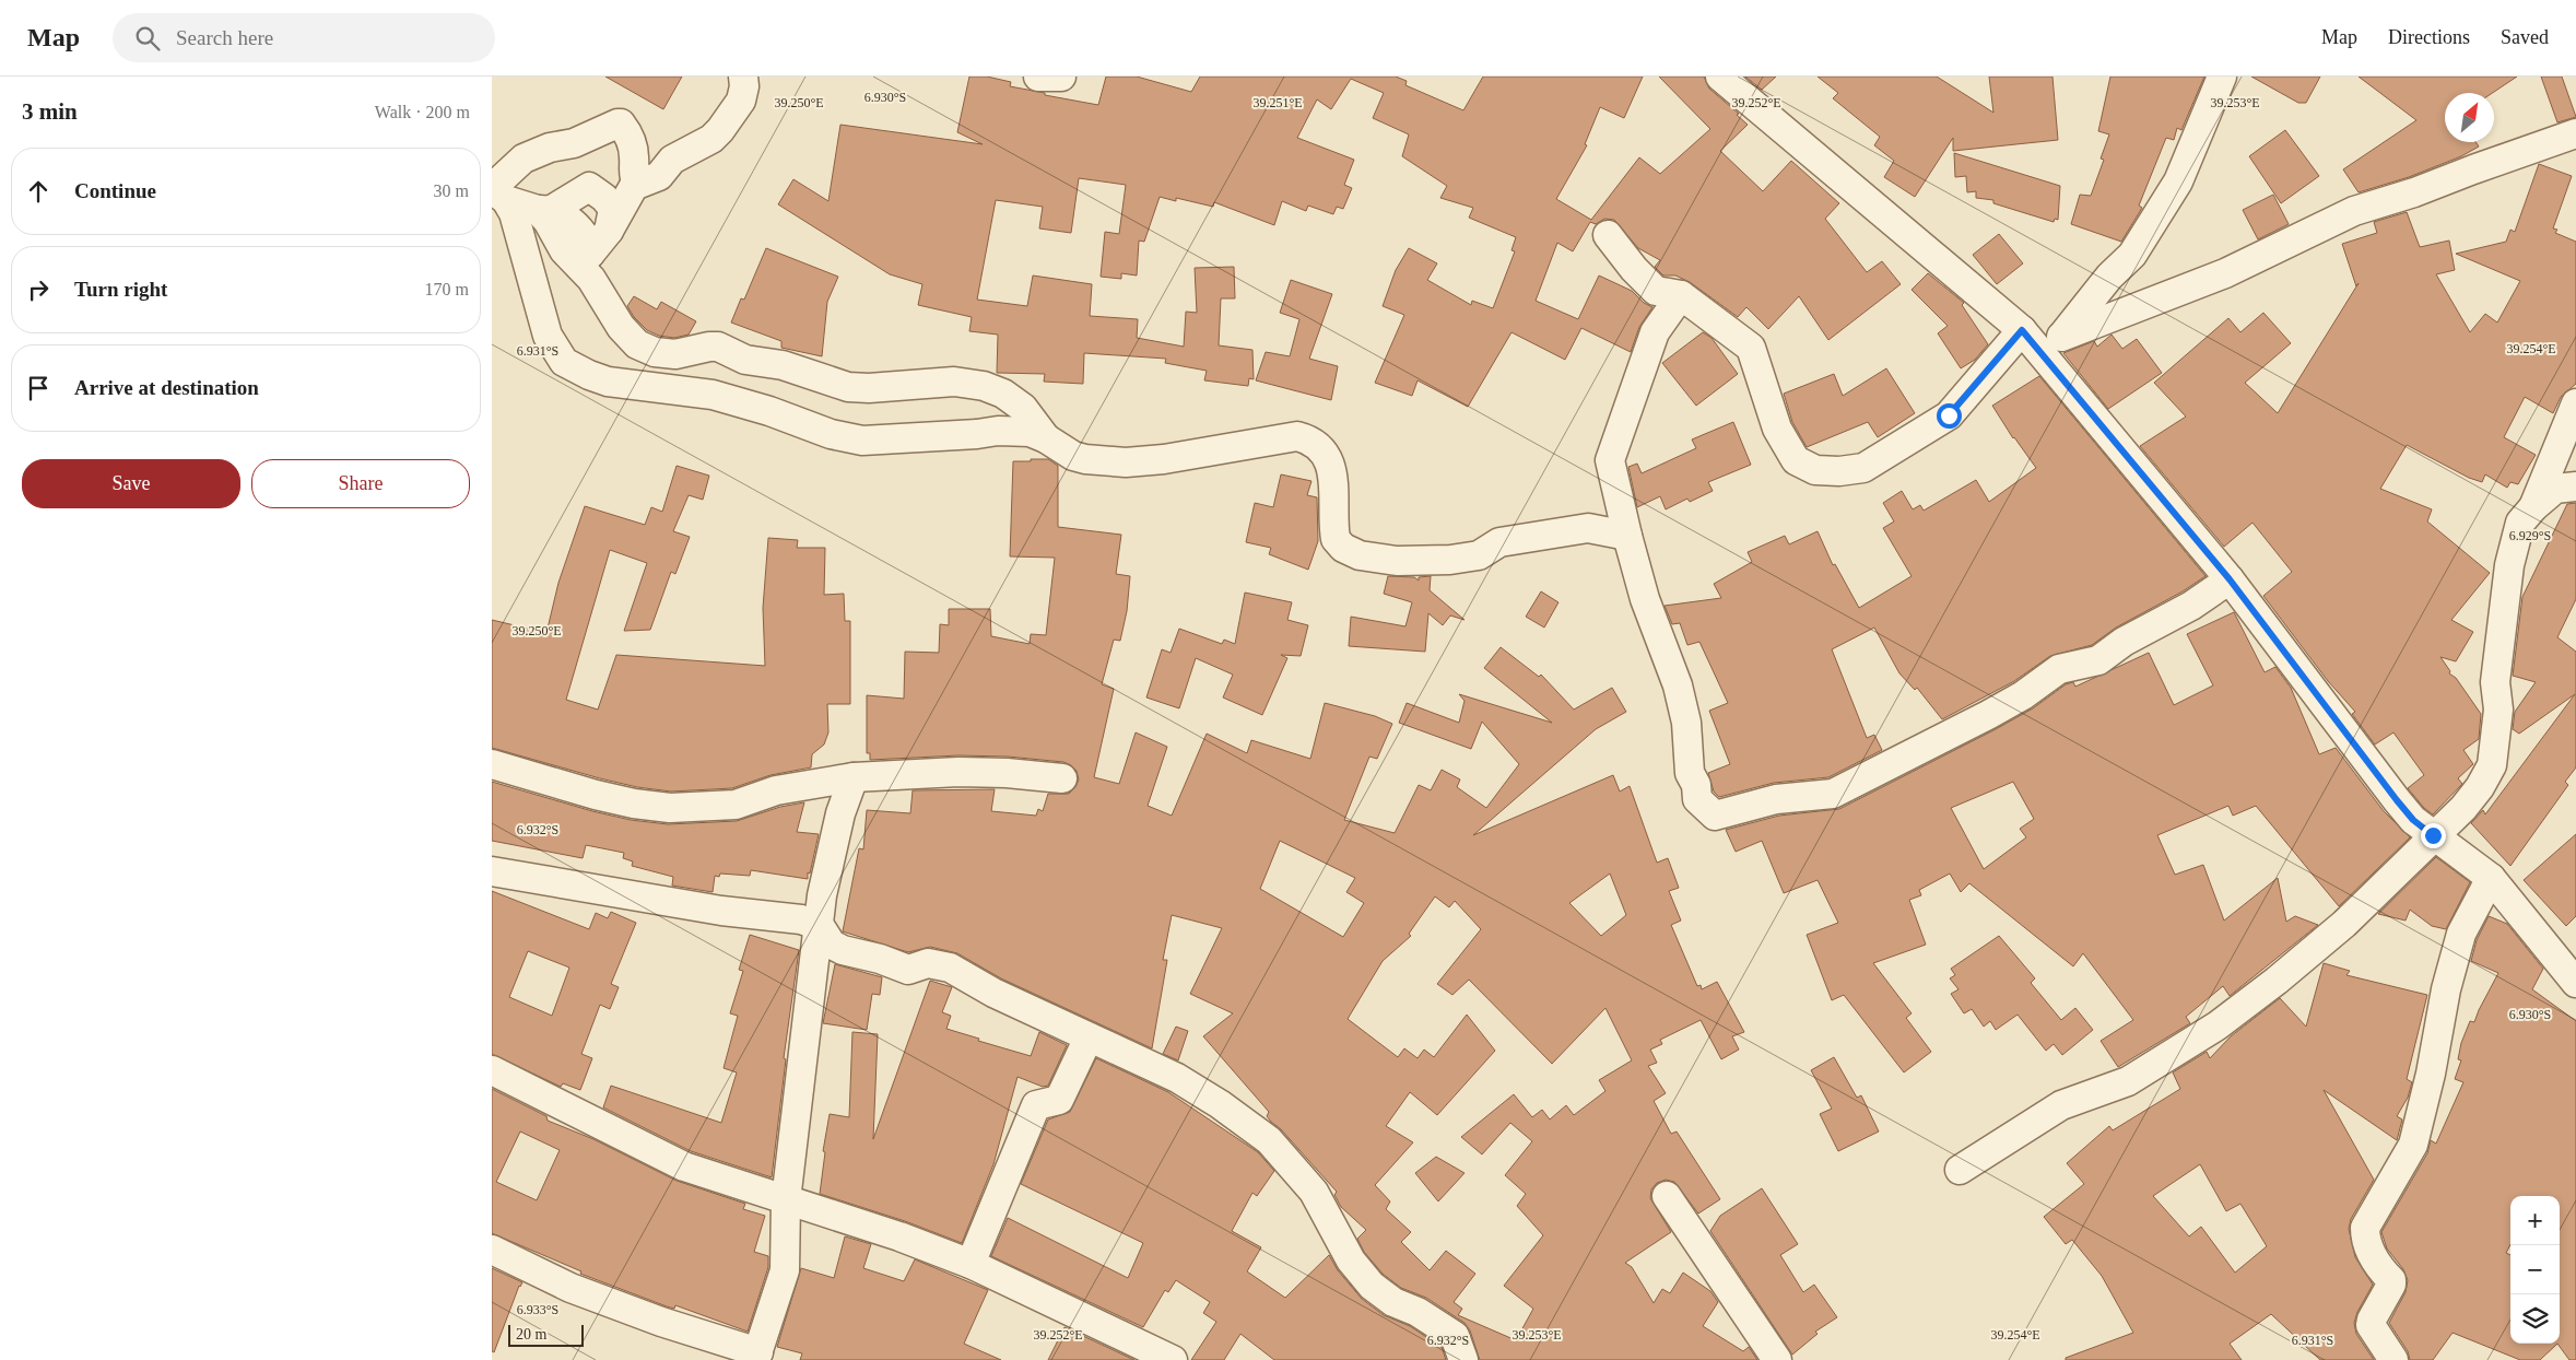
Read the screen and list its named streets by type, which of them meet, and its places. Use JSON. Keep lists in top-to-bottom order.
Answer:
{
  "scale_bar": "20 m",
  "north": "top right",
  "page": {
    "header": "Map",
    "search": "Search here",
    "nav": ["Map", "Directions", "Saved"],
    "heading": ["3 min", "Walk · 200 m"],
    "list": [
      ["Continue", "30 m"],
      ["Turn right", "170 m"],
      "Arrive at destination"
    ],
    "buttons": ["Save", "Share"],
    "map_buttons": ["+", "−"],
    "scale": "20 m"
  },
  "coordinates": [
    "6.930°S",
    "39.250°E",
    "39.251°E",
    "39.252°E",
    "39.253°E",
    "39.254°E",
    "6.931°S",
    "6.929°S",
    "6.932°S",
    "6.933°S"
  ]
}
